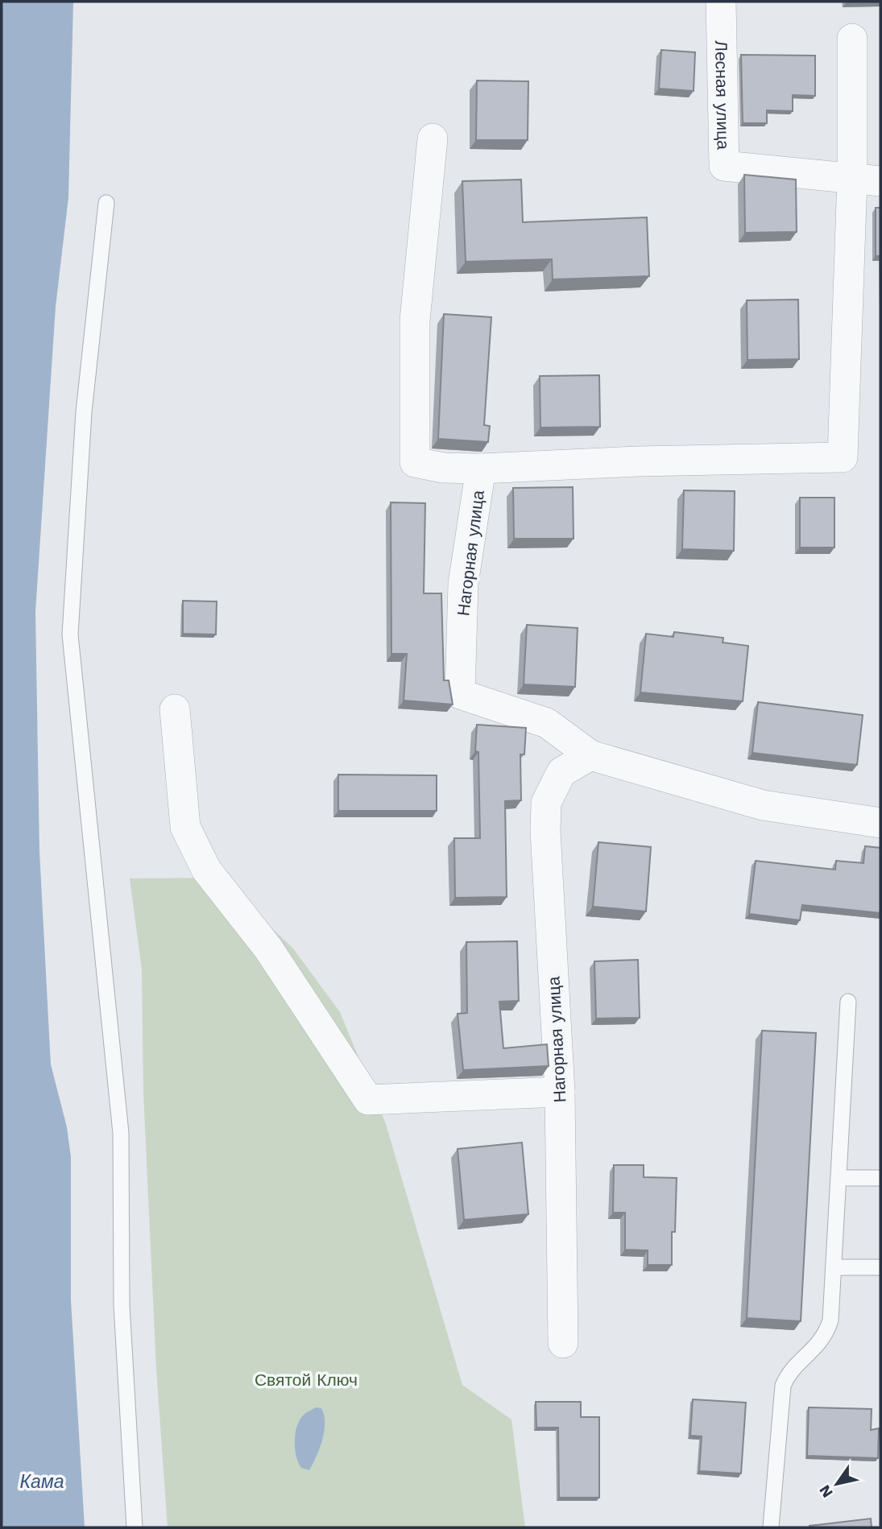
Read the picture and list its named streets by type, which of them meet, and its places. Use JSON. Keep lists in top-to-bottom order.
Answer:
{
  "streets": {
    "street": ["Лесная улица", "Нагорная улица"]
  },
  "water": ["Кама"],
  "parks": ["Святой Ключ"],
  "north": "bottom left"
}
